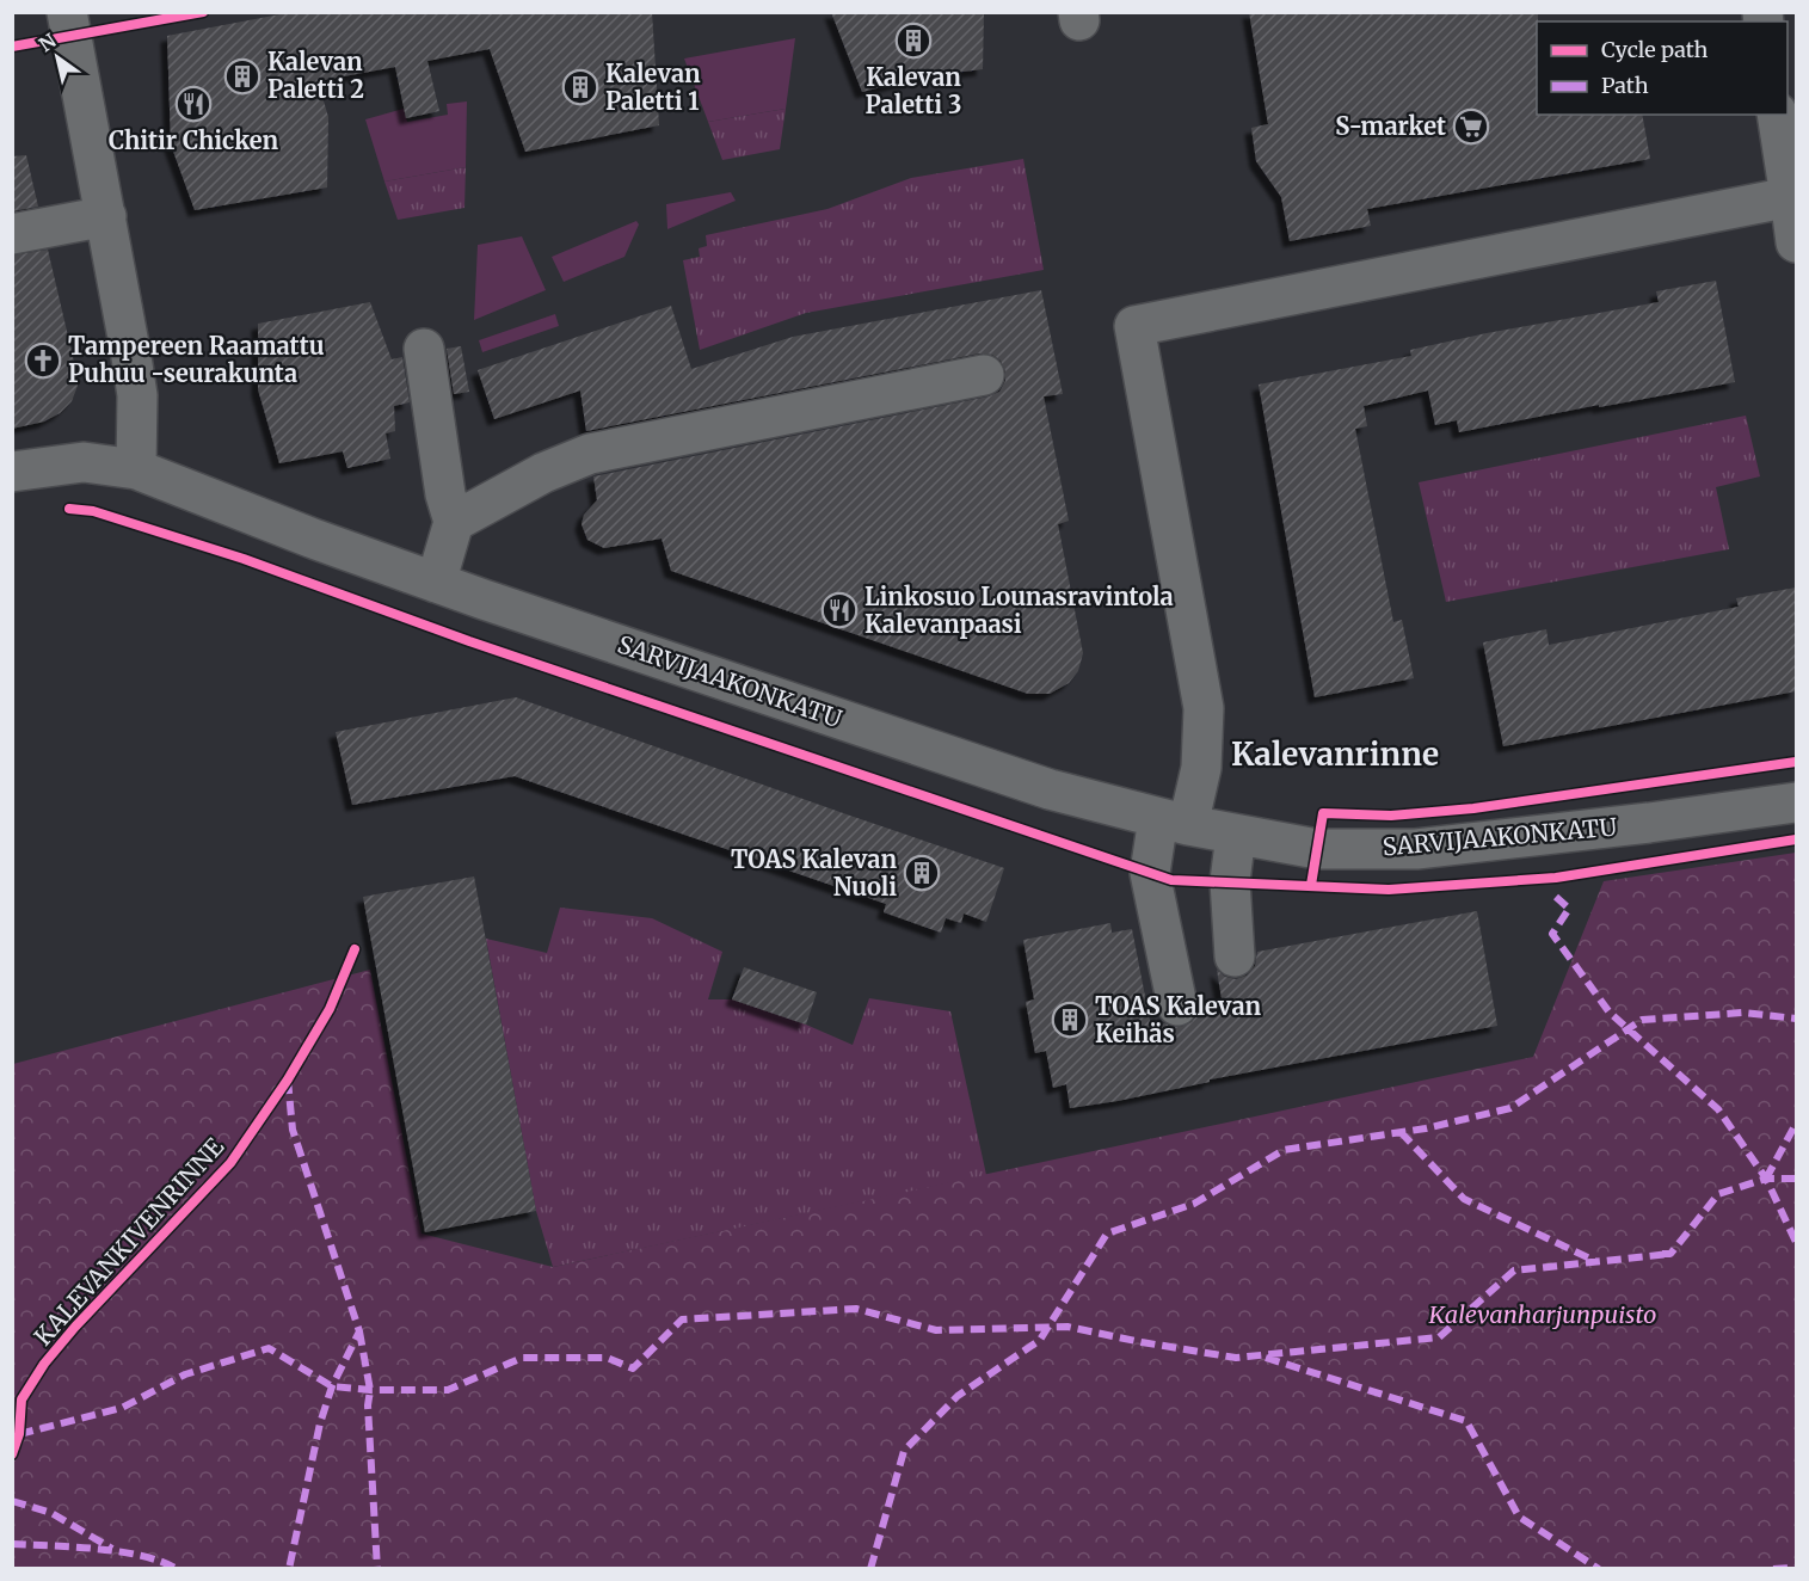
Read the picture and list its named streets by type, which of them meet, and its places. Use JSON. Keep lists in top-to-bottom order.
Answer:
{
  "streets": {
    "street": ["SARVIJAAKONKATU"],
    "cycle path": ["KALEVANKIVENRINNE"]
  },
  "districts": ["Kalevanrinne"],
  "parks": ["Kalevanharjunpuisto"],
  "places": {
    "building": [
      "Kalevan Paletti 3",
      "Kalevan Paletti 2",
      "Kalevan Paletti 1",
      "TOAS Kalevan Nuoli",
      "TOAS Kalevan Keihäs"
    ],
    "restaurant": ["Chitir Chicken", "Linkosuo Lounasravintola Kalevanpaasi"],
    "supermarket": ["S-market"],
    "church": ["Tampereen Raamattu Puhuu -seurakunta"]
  },
  "legend": ["Cycle path", "Path"],
  "north": "top left"
}
